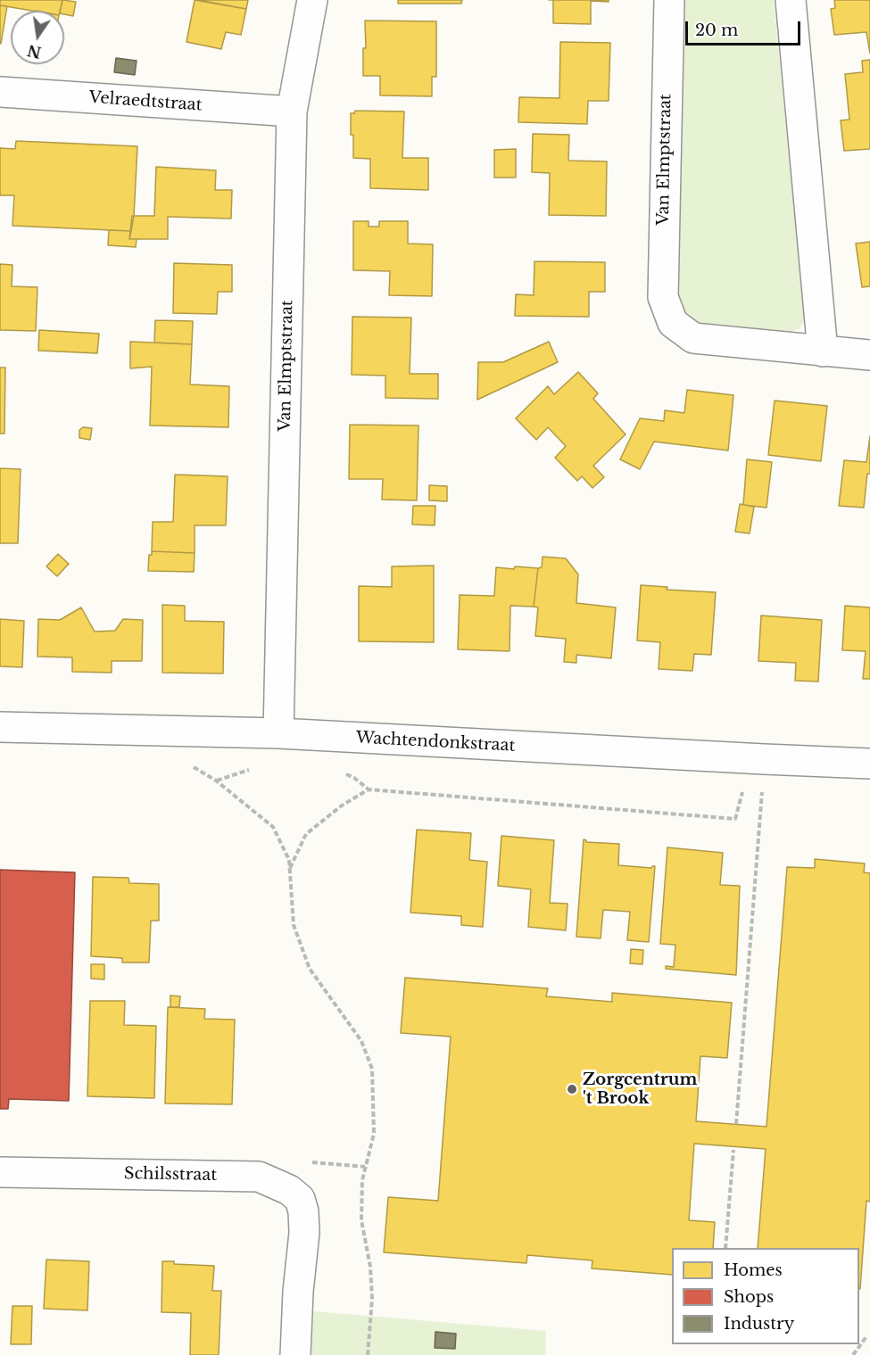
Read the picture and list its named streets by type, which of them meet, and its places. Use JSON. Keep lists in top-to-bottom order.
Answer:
{
  "streets": {
    "street": [
      "Velraedtstraat",
      "Van Elmptstraat",
      "Wachtendonkstraat",
      "Schilsstraat"
    ]
  },
  "crossings": [
    ["Velraedtstraat", "Van Elmptstraat"],
    ["Van Elmptstraat", "Wachtendonkstraat"]
  ],
  "places": ["Zorgcentrum 't Brook"],
  "legend": ["Homes", "Shops", "Industry"],
  "scale_bar": "20 m",
  "north": "bottom"
}
